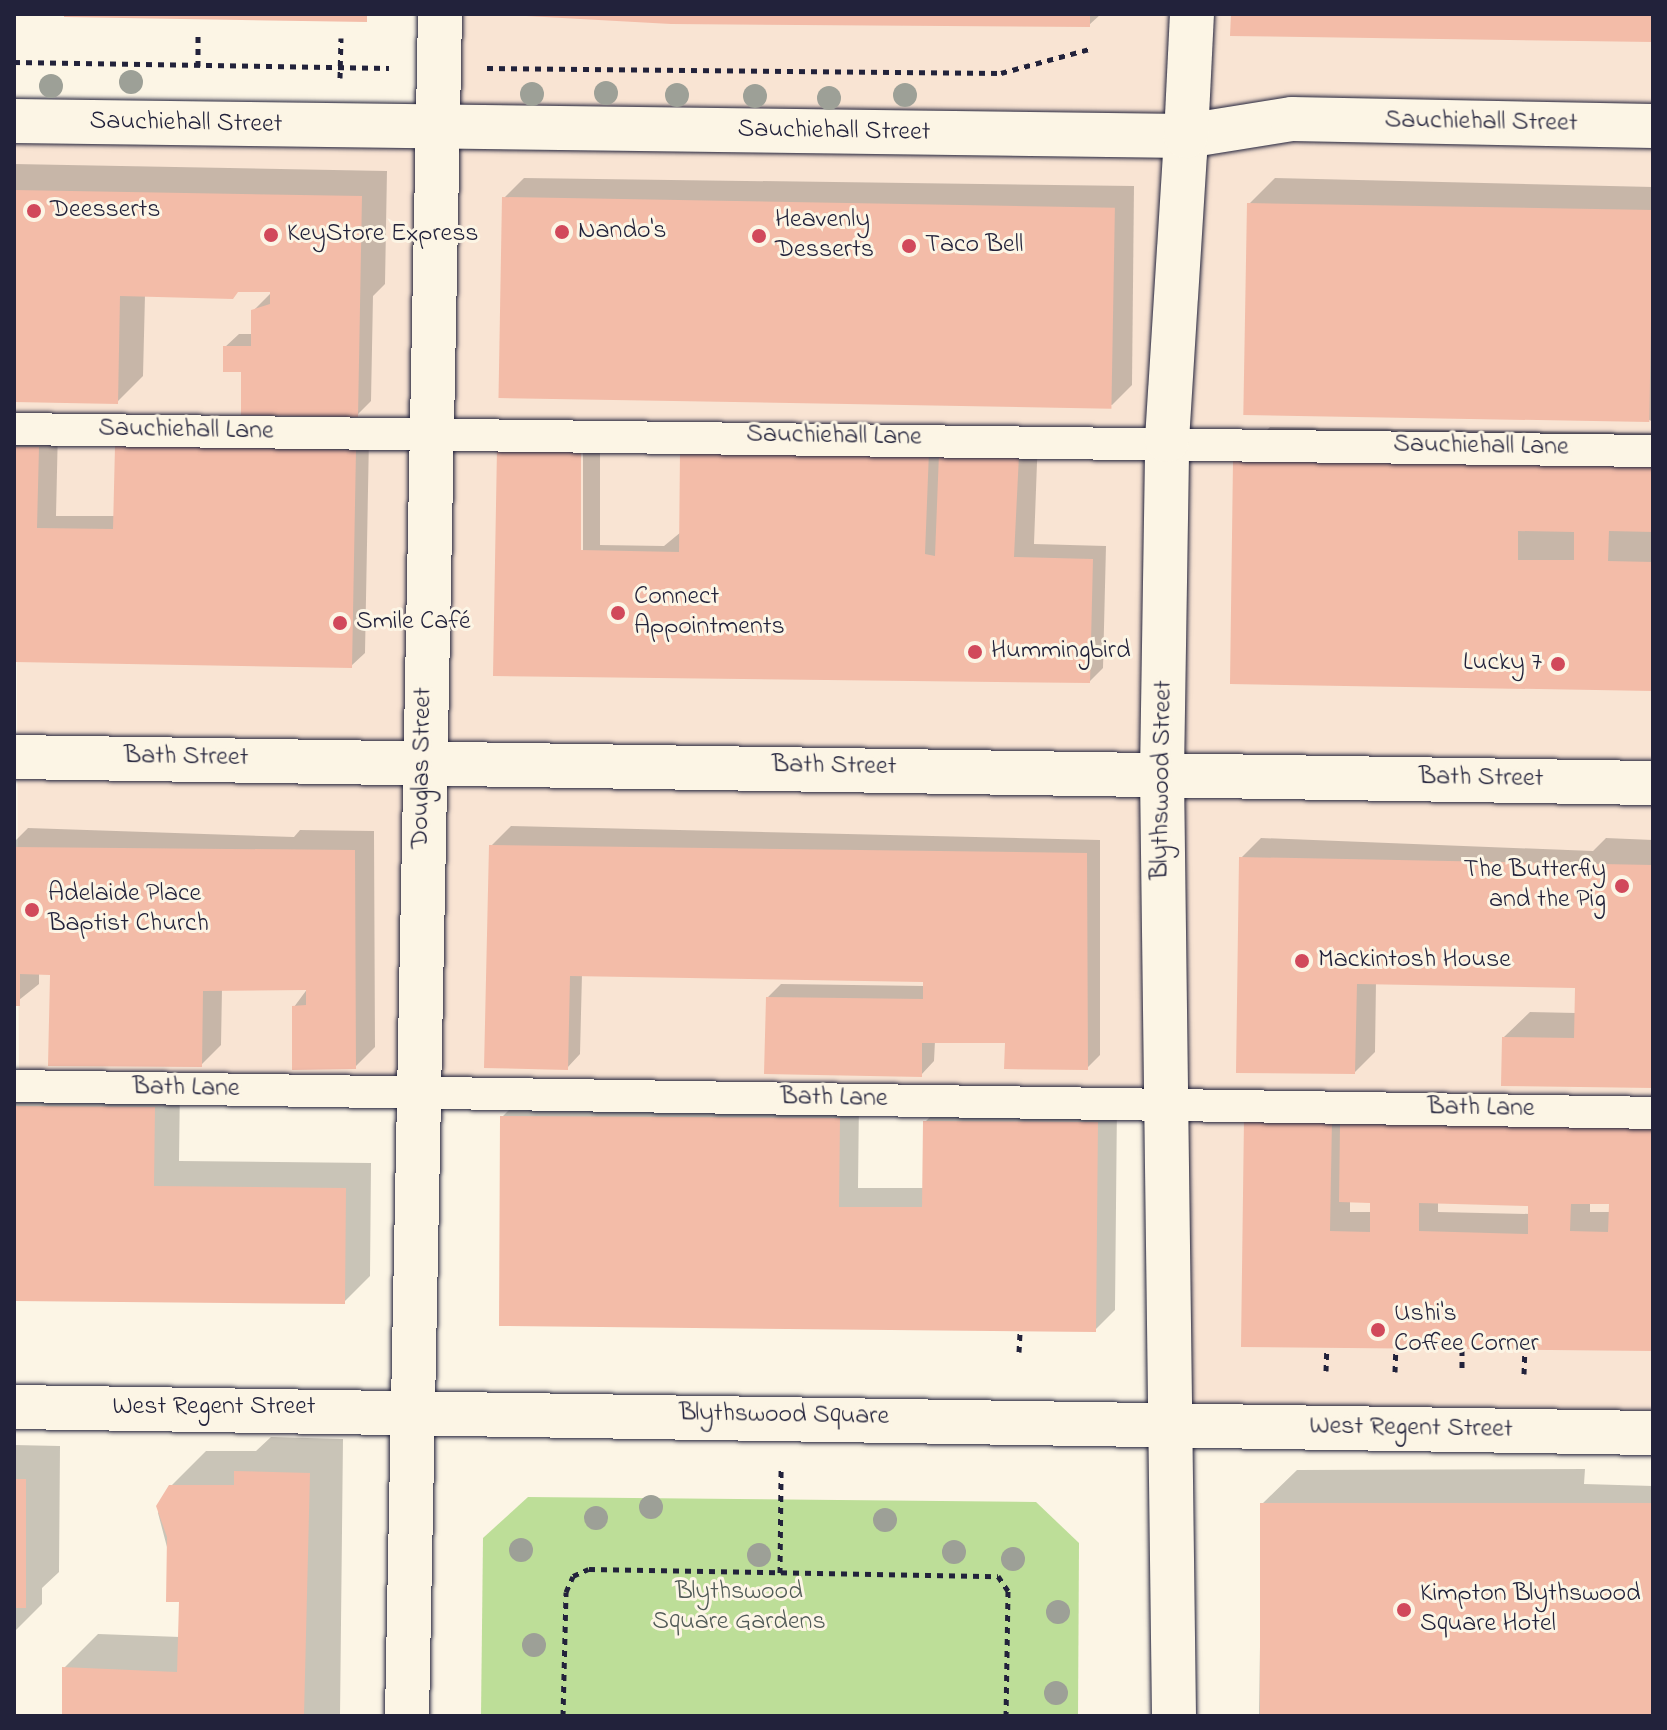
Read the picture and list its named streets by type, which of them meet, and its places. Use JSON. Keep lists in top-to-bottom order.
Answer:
{
  "streets": {
    "street": [
      "Sauchiehall Street",
      "Bath Street",
      "Douglas Street",
      "Blythswood Street",
      "West Regent Street",
      "Blythswood Square"
    ],
    "lane": ["Sauchiehall Lane", "Bath Lane"]
  },
  "crossings": [
    ["Sauchiehall Street", "Douglas Street"],
    ["Sauchiehall Street", "Blythswood Street"],
    ["Sauchiehall Lane", "Douglas Street"],
    ["Sauchiehall Lane", "Blythswood Street"],
    ["Bath Street", "Douglas Street"],
    ["Bath Street", "Blythswood Street"],
    ["Douglas Street", "Bath Lane"],
    ["Douglas Street", "West Regent Street"],
    ["Douglas Street", "Blythswood Square"],
    ["Blythswood Street", "Bath Lane"],
    ["Blythswood Street", "West Regent Street"],
    ["Blythswood Street", "Blythswood Square"],
    ["West Regent Street", "Blythswood Square"]
  ],
  "parks": ["Blythswood Square Gardens"],
  "places": [
    "Deesserts",
    "Nando's",
    "KeyStore Express",
    "Heavenly Desserts",
    "Taco Bell",
    "Connect Appointments",
    "Smile Café",
    "Hummingbird",
    "Lucky 7",
    "The Butterfly and the Pig",
    "Adelaide Place Baptist Church",
    "Mackintosh House",
    "Ushi's Coffee Corner",
    "Kimpton Blythswood Square Hotel"
  ]
}
